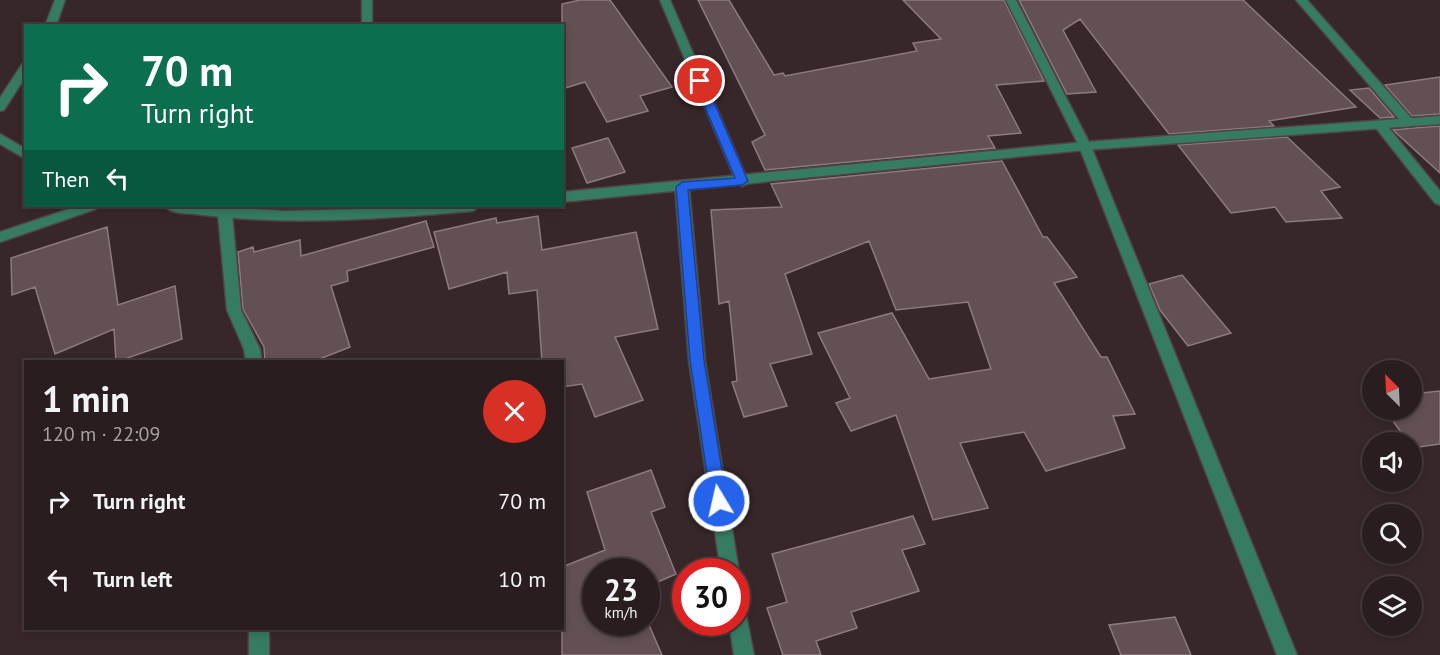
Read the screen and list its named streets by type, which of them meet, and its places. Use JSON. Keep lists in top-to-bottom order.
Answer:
{
  "north": "top left",
  "page": {
    "turn": ["70 m", "Turn right"],
    "then": "Then",
    "heading": ["1 min", "120 m · 22:09"],
    "list": [
      {
        "name": "Turn right",
        "value": "70 m"
      },
      {
        "name": "Turn left",
        "value": "10 m"
      }
    ],
    "speed": "23 km/h",
    "limit": "30"
  }
}
